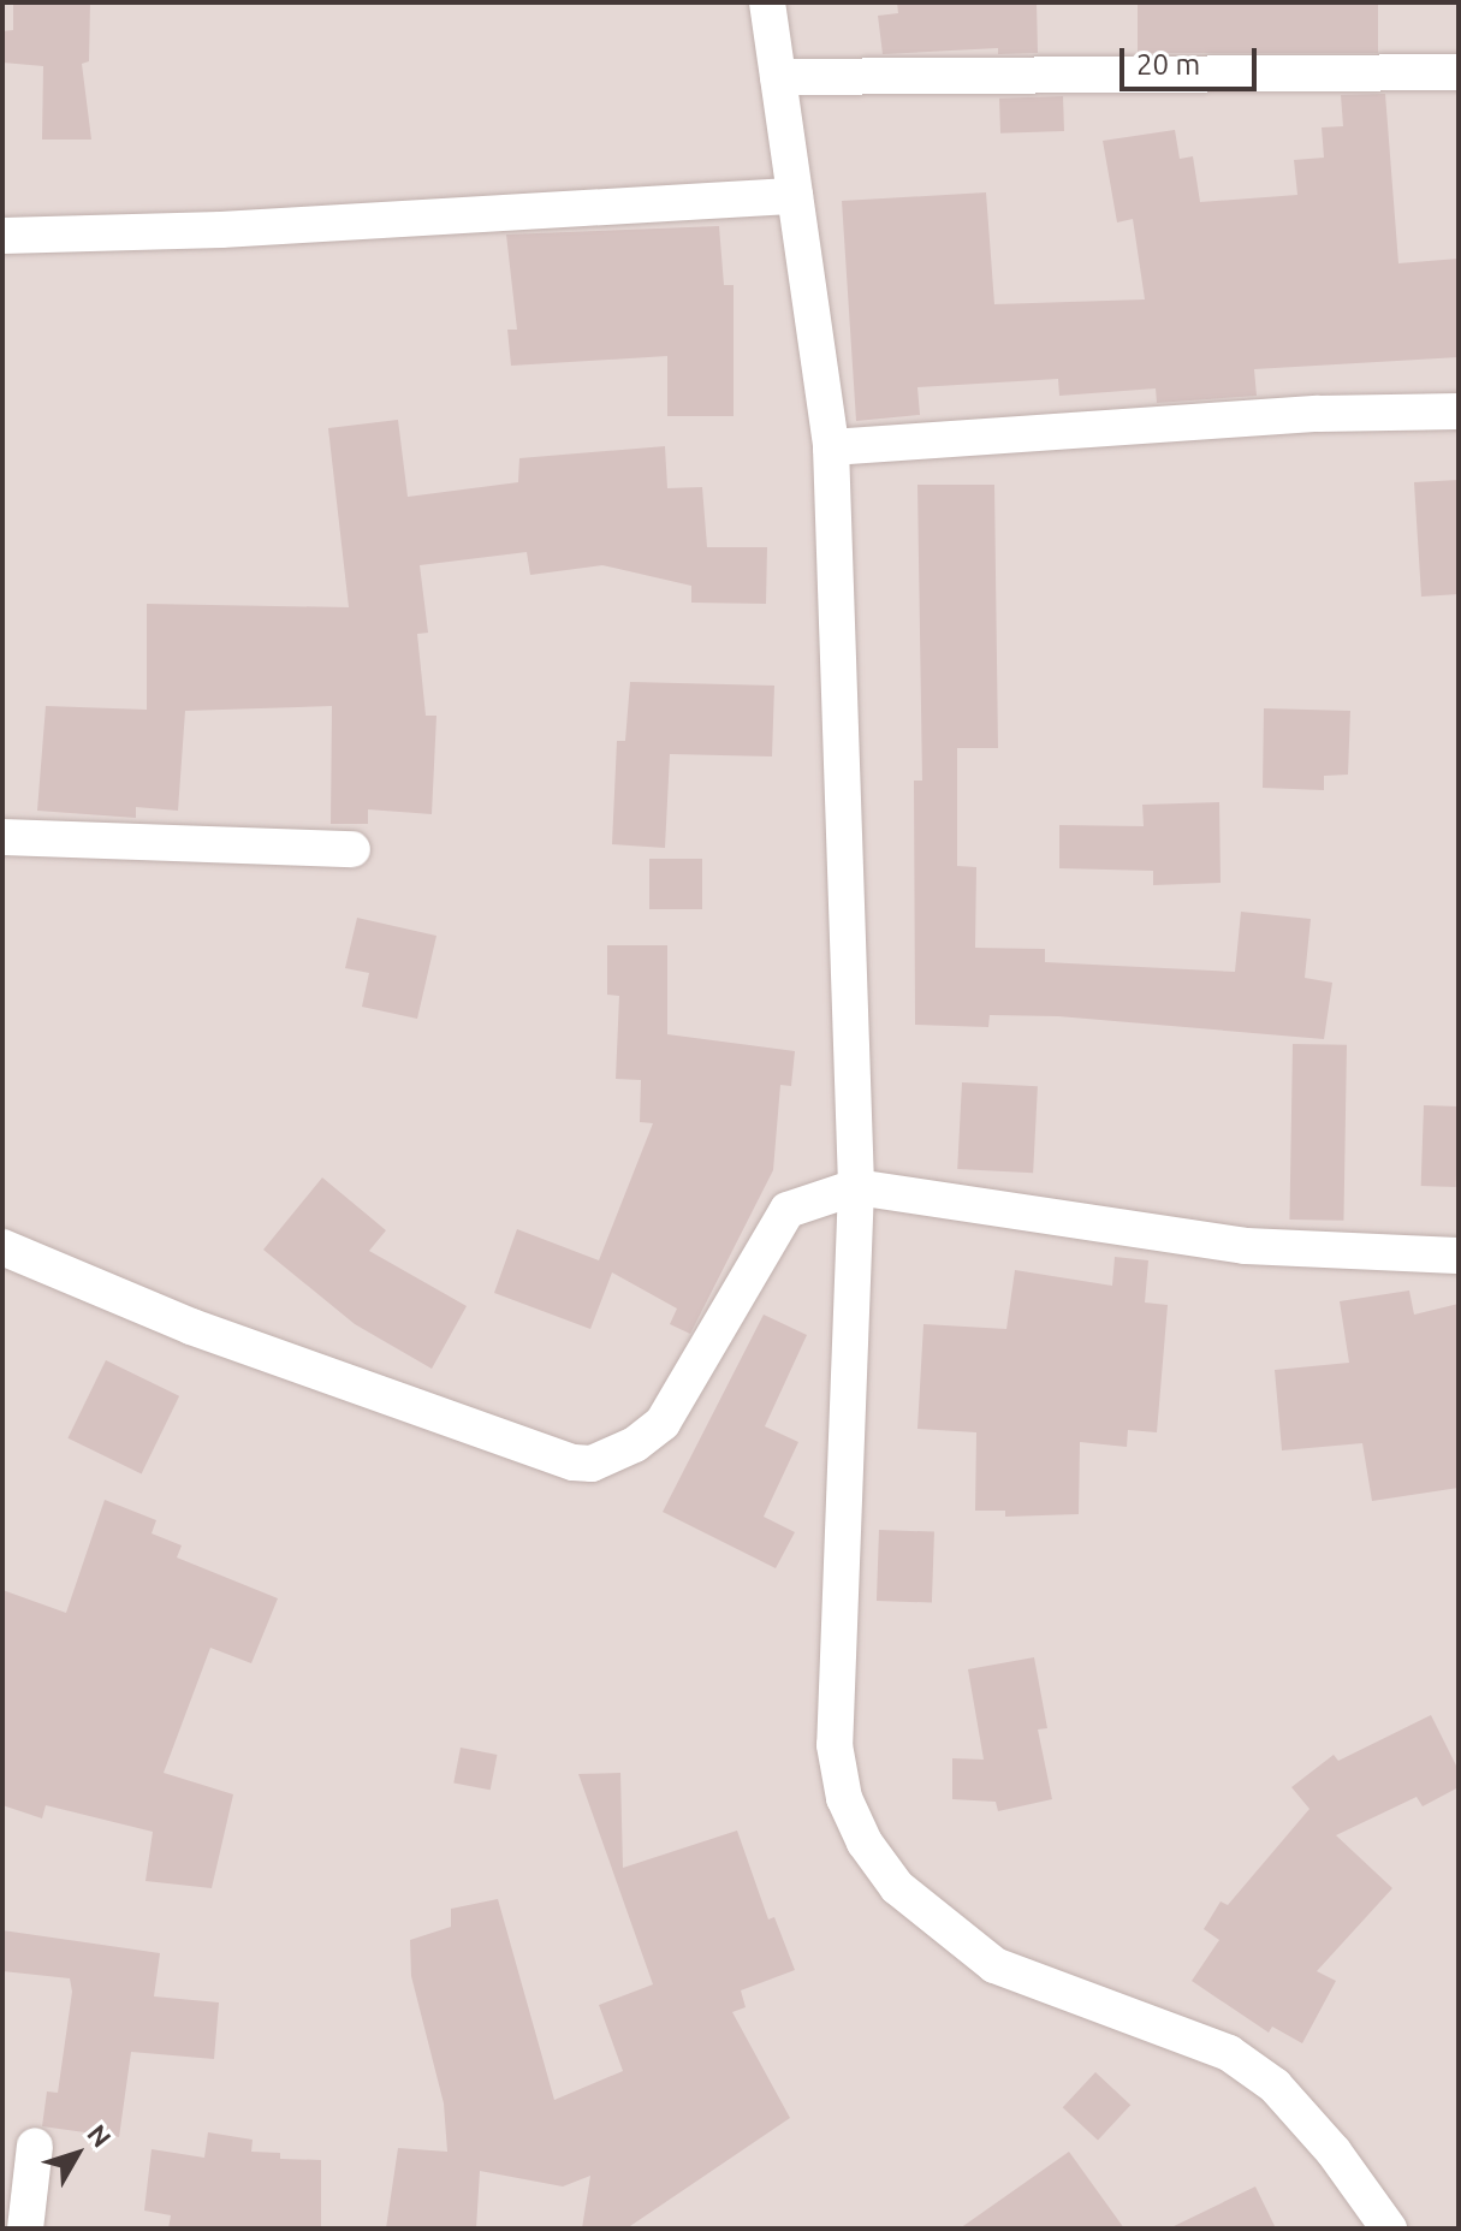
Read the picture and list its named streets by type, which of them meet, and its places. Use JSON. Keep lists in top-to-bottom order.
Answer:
{
  "scale_bar": "20 m",
  "north": "top right"
}
